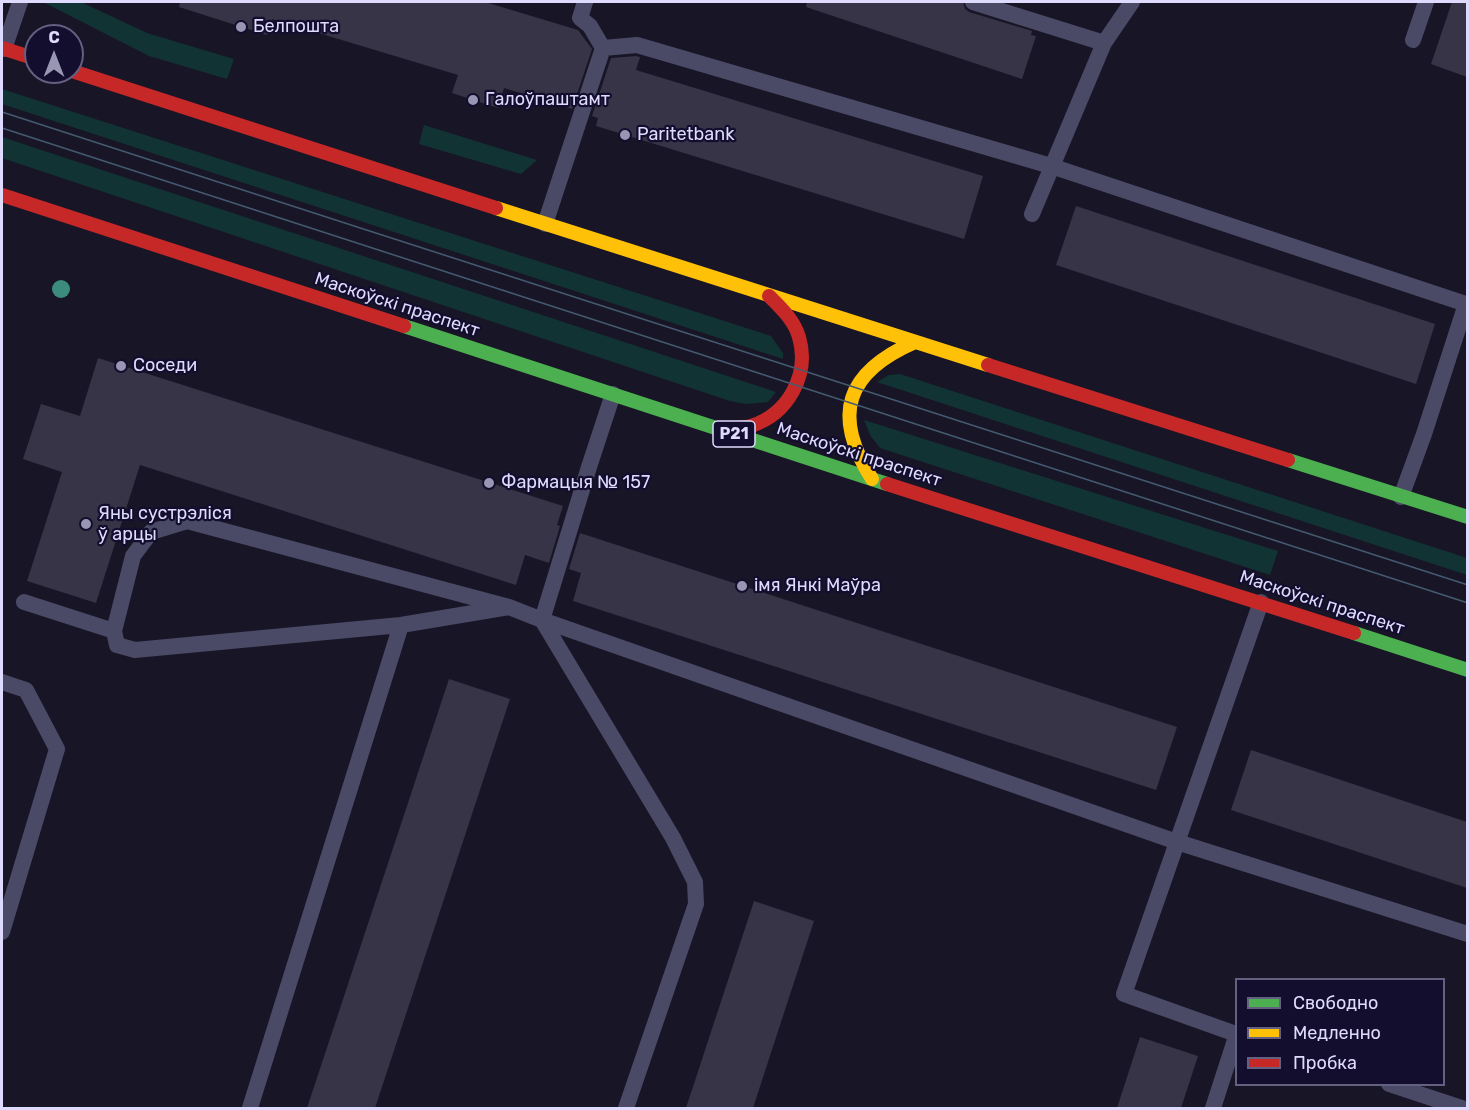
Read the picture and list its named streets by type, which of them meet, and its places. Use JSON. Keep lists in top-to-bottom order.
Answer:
{
  "streets": {
    "main road": ["Маскоўскі праспект", "Р21"]
  },
  "places": [
    "Белпошта",
    "Галоўпаштамт",
    "Paritetbank",
    "Соседи",
    "Фармацыя № 157",
    "Яны сустрэліся ў арцы",
    "імя Янкі Маўра"
  ],
  "legend": ["Свободно", "Медленно", "Пробка"],
  "north": "top"
}
